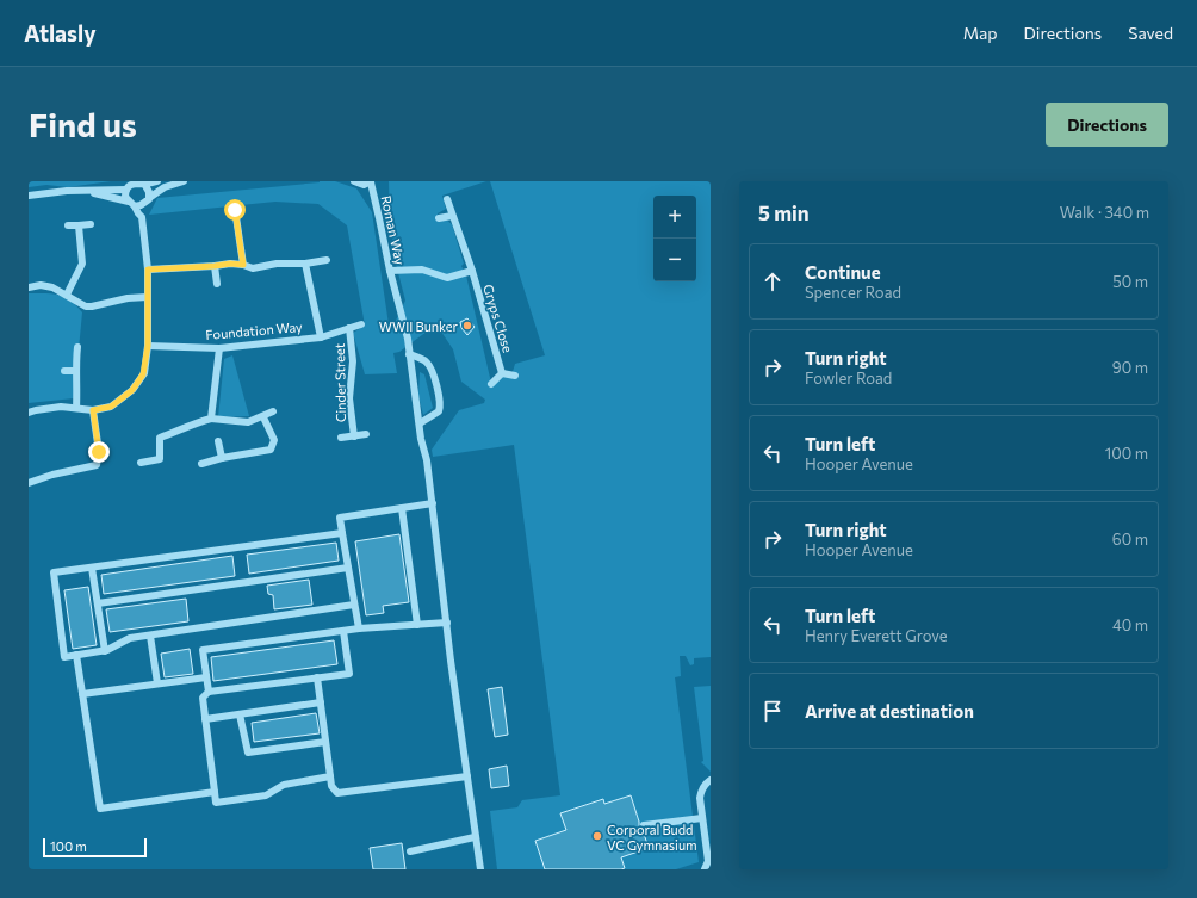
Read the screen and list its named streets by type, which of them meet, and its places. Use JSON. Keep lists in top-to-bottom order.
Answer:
{
  "streets": {
    "street": [
      "Roman Way",
      "Gryps Close",
      "Foundation Way",
      "Cinder Street"
    ]
  },
  "crossings": [
    ["Roman Way", "Gryps Close"],
    ["Foundation Way", "Cinder Street"]
  ],
  "places": ["WWII Bunker", "Corporal Budd VC Gymnasium"],
  "scale_bar": "100 m",
  "page": {
    "header": "Atlasly",
    "nav": ["Map", "Directions", "Saved"],
    "buttons": "Directions",
    "title": "Find us",
    "heading": ["5 min", "Walk · 340 m"],
    "map_buttons": ["+", "−"],
    "list": [
      ["Continue", "Spencer Road", "50 m"],
      ["Turn right", "Fowler Road", "90 m"],
      ["Turn left", "Hooper Avenue", "100 m"],
      ["Turn right", "Hooper Avenue", "60 m"],
      ["Turn left", "Henry Everett Grove", "40 m"],
      "Arrive at destination"
    ],
    "scale": "100 m"
  }
}
